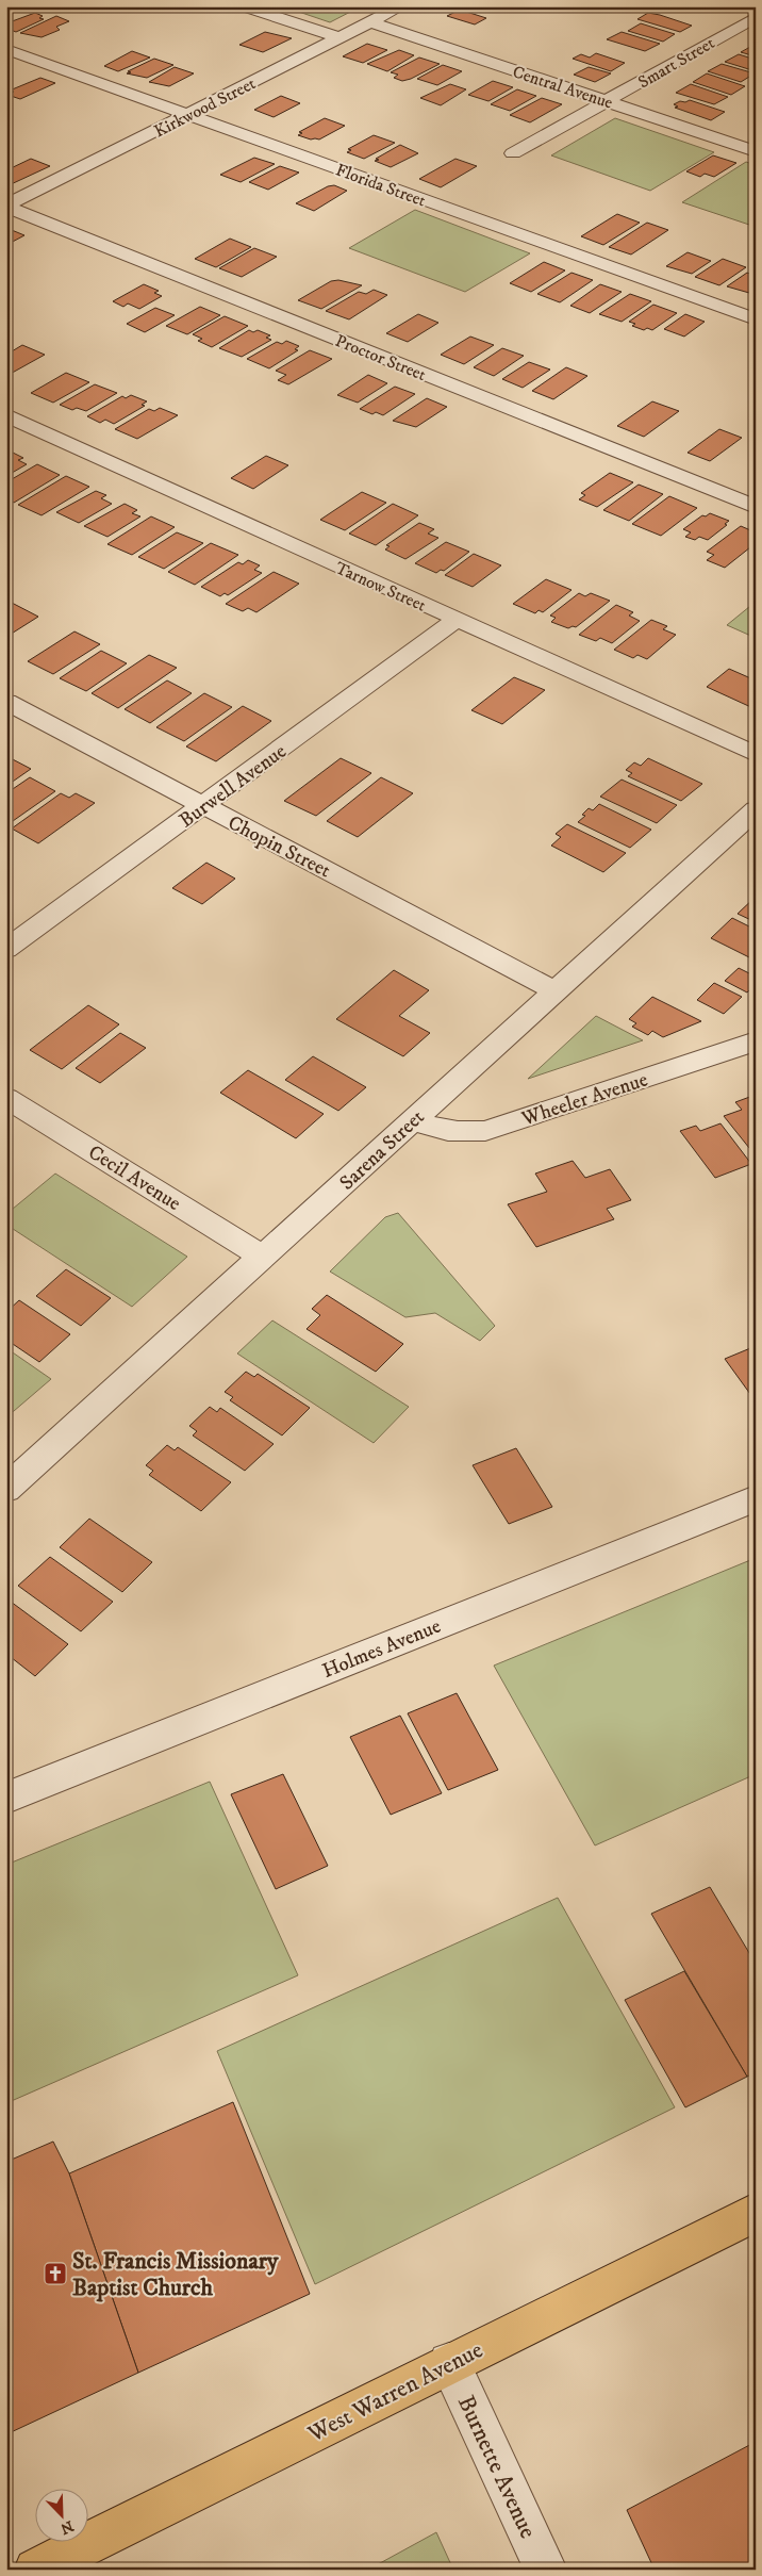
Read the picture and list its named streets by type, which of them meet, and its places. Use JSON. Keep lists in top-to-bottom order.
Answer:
{
  "streets": {
    "main road": ["West Warren Avenue"],
    "street": [
      "Smart Street",
      "Central Avenue",
      "Kirkwood Street",
      "Florida Street",
      "Proctor Street",
      "Tarnow Street",
      "Burwell Avenue",
      "Chopin Street",
      "Wheeler Avenue",
      "Sarena Street",
      "Cecil Avenue",
      "Holmes Avenue",
      "Burnette Avenue"
    ]
  },
  "crossings": [
    ["Smart Street", "Central Avenue"],
    ["Central Avenue", "Kirkwood Street"],
    ["Kirkwood Street", "Florida Street"],
    ["Kirkwood Street", "Proctor Street"],
    ["Tarnow Street", "Burwell Avenue"],
    ["Burwell Avenue", "Chopin Street"],
    ["Chopin Street", "Sarena Street"],
    ["Wheeler Avenue", "Sarena Street"],
    ["Sarena Street", "Cecil Avenue"],
    ["West Warren Avenue", "Burnette Avenue"]
  ],
  "places": {
    "church": ["St. Francis Missionary Baptist Church"]
  },
  "north": "bottom right"
}
